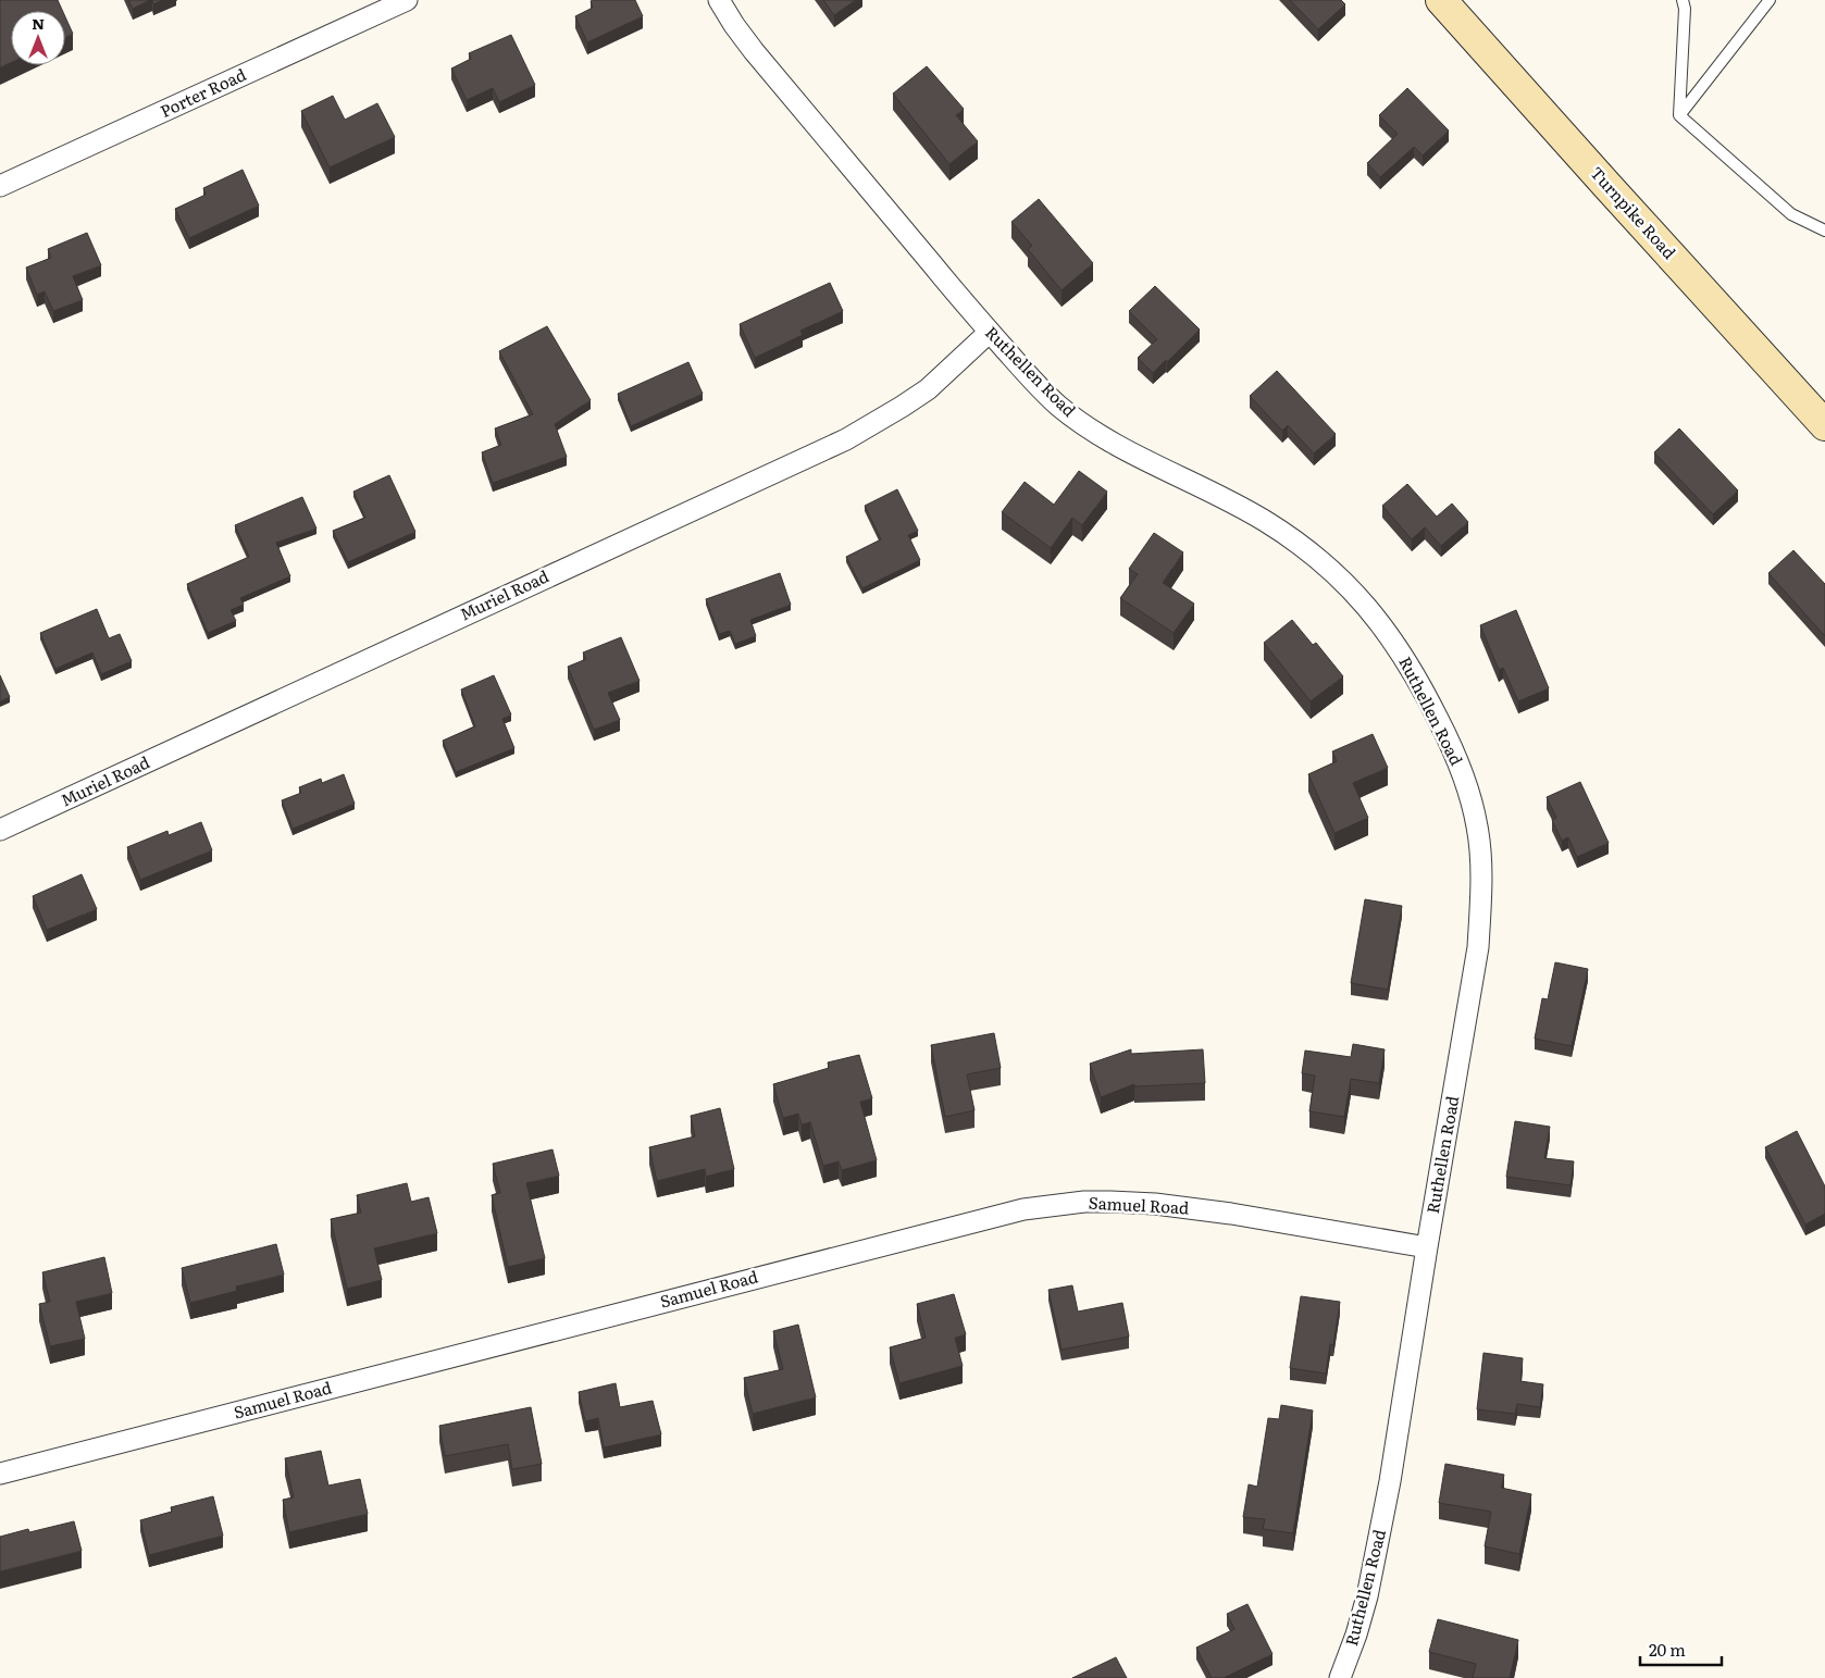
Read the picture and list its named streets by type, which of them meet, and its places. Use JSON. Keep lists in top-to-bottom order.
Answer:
{
  "streets": {
    "main road": ["Turnpike Road"],
    "street": [
      "Porter Road",
      "Ruthellen Road",
      "Muriel Road",
      "Samuel Road"
    ]
  },
  "crossings": [
    ["Ruthellen Road", "Muriel Road"],
    ["Ruthellen Road", "Samuel Road"]
  ],
  "scale_bar": "20 m",
  "north": "top"
}
